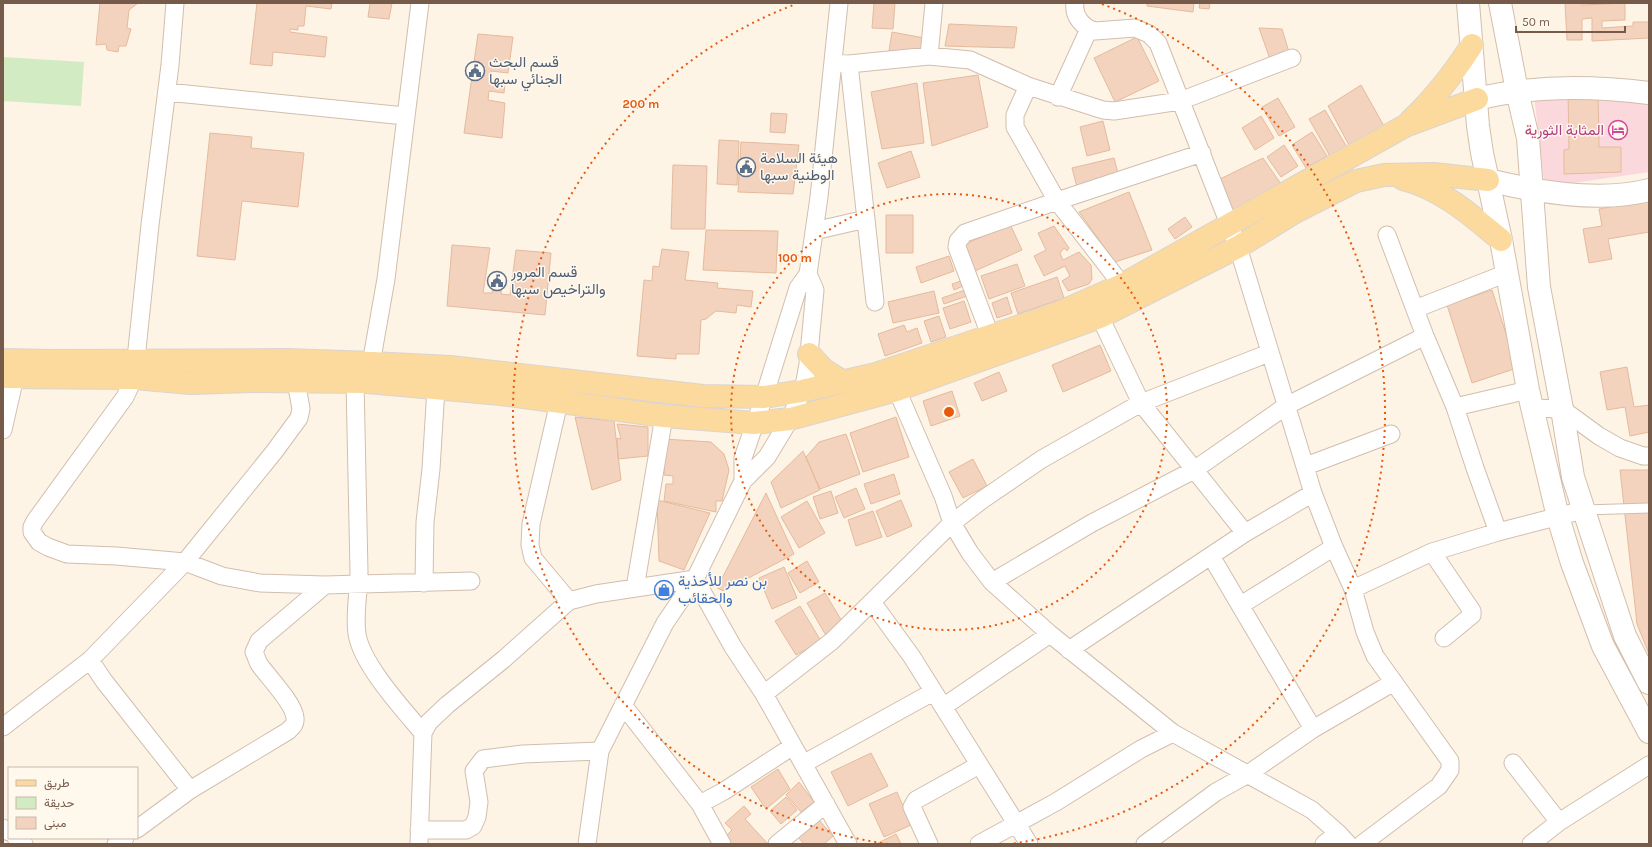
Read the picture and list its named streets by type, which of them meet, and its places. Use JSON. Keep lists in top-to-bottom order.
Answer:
{
  "places": {
    "public building": ["قسم البحث الجنائي سبها", "هيئة السلامة الوطنية سبها", "قسم المرور والتراخيص سبها"],
    "hotel": ["المثابة الثورية"],
    "shop": ["بن نصر للأحذية والحقائب"]
  },
  "legend": ["طريق", "حديقة", "مبنى"],
  "scale_bar": "50 m",
  "rings": ["200 m", "100 m"]
}
